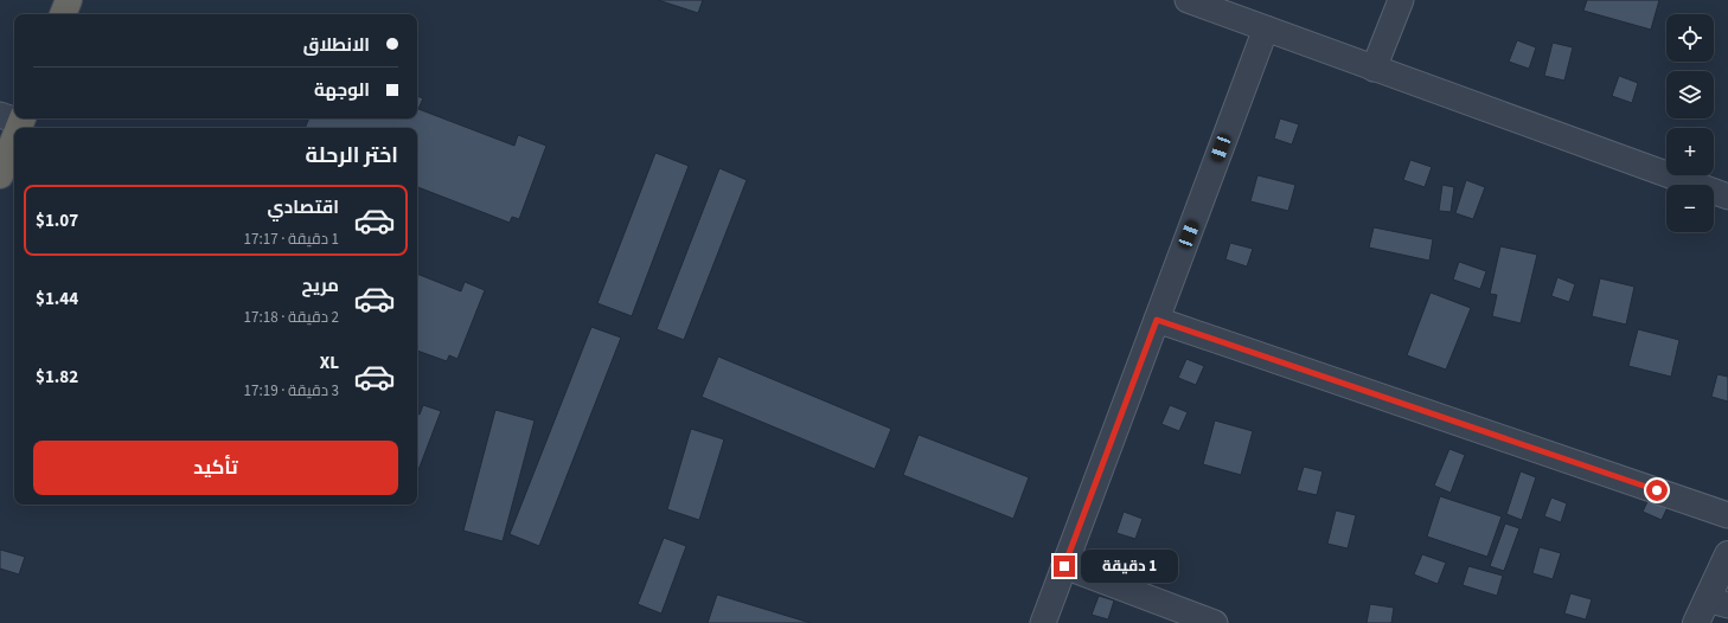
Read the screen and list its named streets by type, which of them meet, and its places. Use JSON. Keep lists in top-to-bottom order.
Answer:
{
  "page": {
    "map_buttons": ["+", "−"],
    "banner": ["الانطلاق", "الوجهة"],
    "heading": "اختر الرحلة",
    "list": [
      {
        "name": "اقتصادي",
        "note": "1 دقيقة · 17:17",
        "value": "$1.07"
      },
      {
        "name": "مريح",
        "note": "2 دقيقة · 17:18",
        "value": "$1.44"
      },
      {
        "name": "XL",
        "note": "3 دقيقة · 17:19",
        "value": "$1.82"
      }
    ],
    "buttons": "تأكيد",
    "bubble": "1 دقيقة"
  }
}
